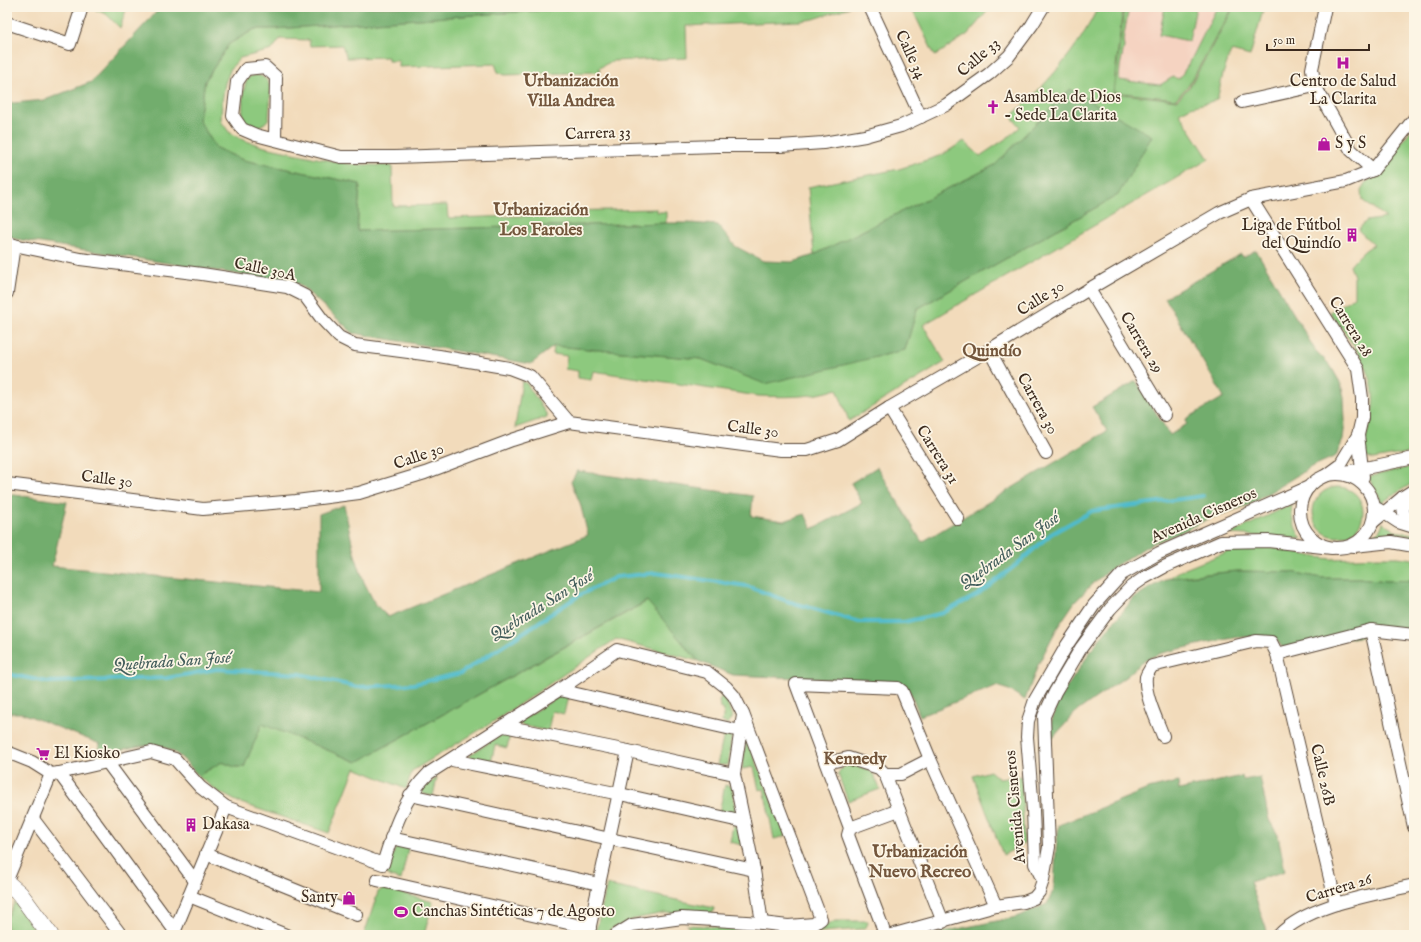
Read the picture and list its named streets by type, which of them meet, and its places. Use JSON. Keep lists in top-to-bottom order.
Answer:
{
  "streets": {
    "street": [
      "Calle 34",
      "Calle 33",
      "Carrera 33",
      "Calle 30A",
      "Calle 30",
      "Carrera 28",
      "Carrera 29",
      "Carrera 30",
      "Carrera 31",
      "Avenida Cisneros",
      "Calle 26B",
      "Carrera 26"
    ]
  },
  "crossings": [
    ["Calle 34", "Calle 33"],
    ["Calle 34", "Carrera 33"],
    ["Calle 33", "Carrera 33"],
    ["Calle 30A", "Calle 30"],
    ["Calle 30", "Carrera 28"],
    ["Calle 30", "Carrera 29"],
    ["Calle 30", "Carrera 30"],
    ["Calle 30", "Carrera 31"],
    ["Carrera 28", "Avenida Cisneros"],
    ["Calle 26B", "Carrera 26"]
  ],
  "districts": [
    "Urbanización Villa Andrea",
    "Urbanización Los Faroles",
    "Quindío",
    "Kennedy",
    "Urbanización Nuevo Recreo"
  ],
  "water": ["Quebrada San José"],
  "places": {
    "hospital": ["Centro de Salud La Clarita"],
    "church": ["Asamblea de Dios - Sede La Clarita"],
    "shop": ["S y S", "Santy"],
    "building": ["Liga de Fútbol del Quindío", "Dakasa"],
    "supermarket": ["El Kiosko"],
    "sports": ["Canchas Sintéticas 7 de Agosto"]
  },
  "scale_bar": "50 m"
}
